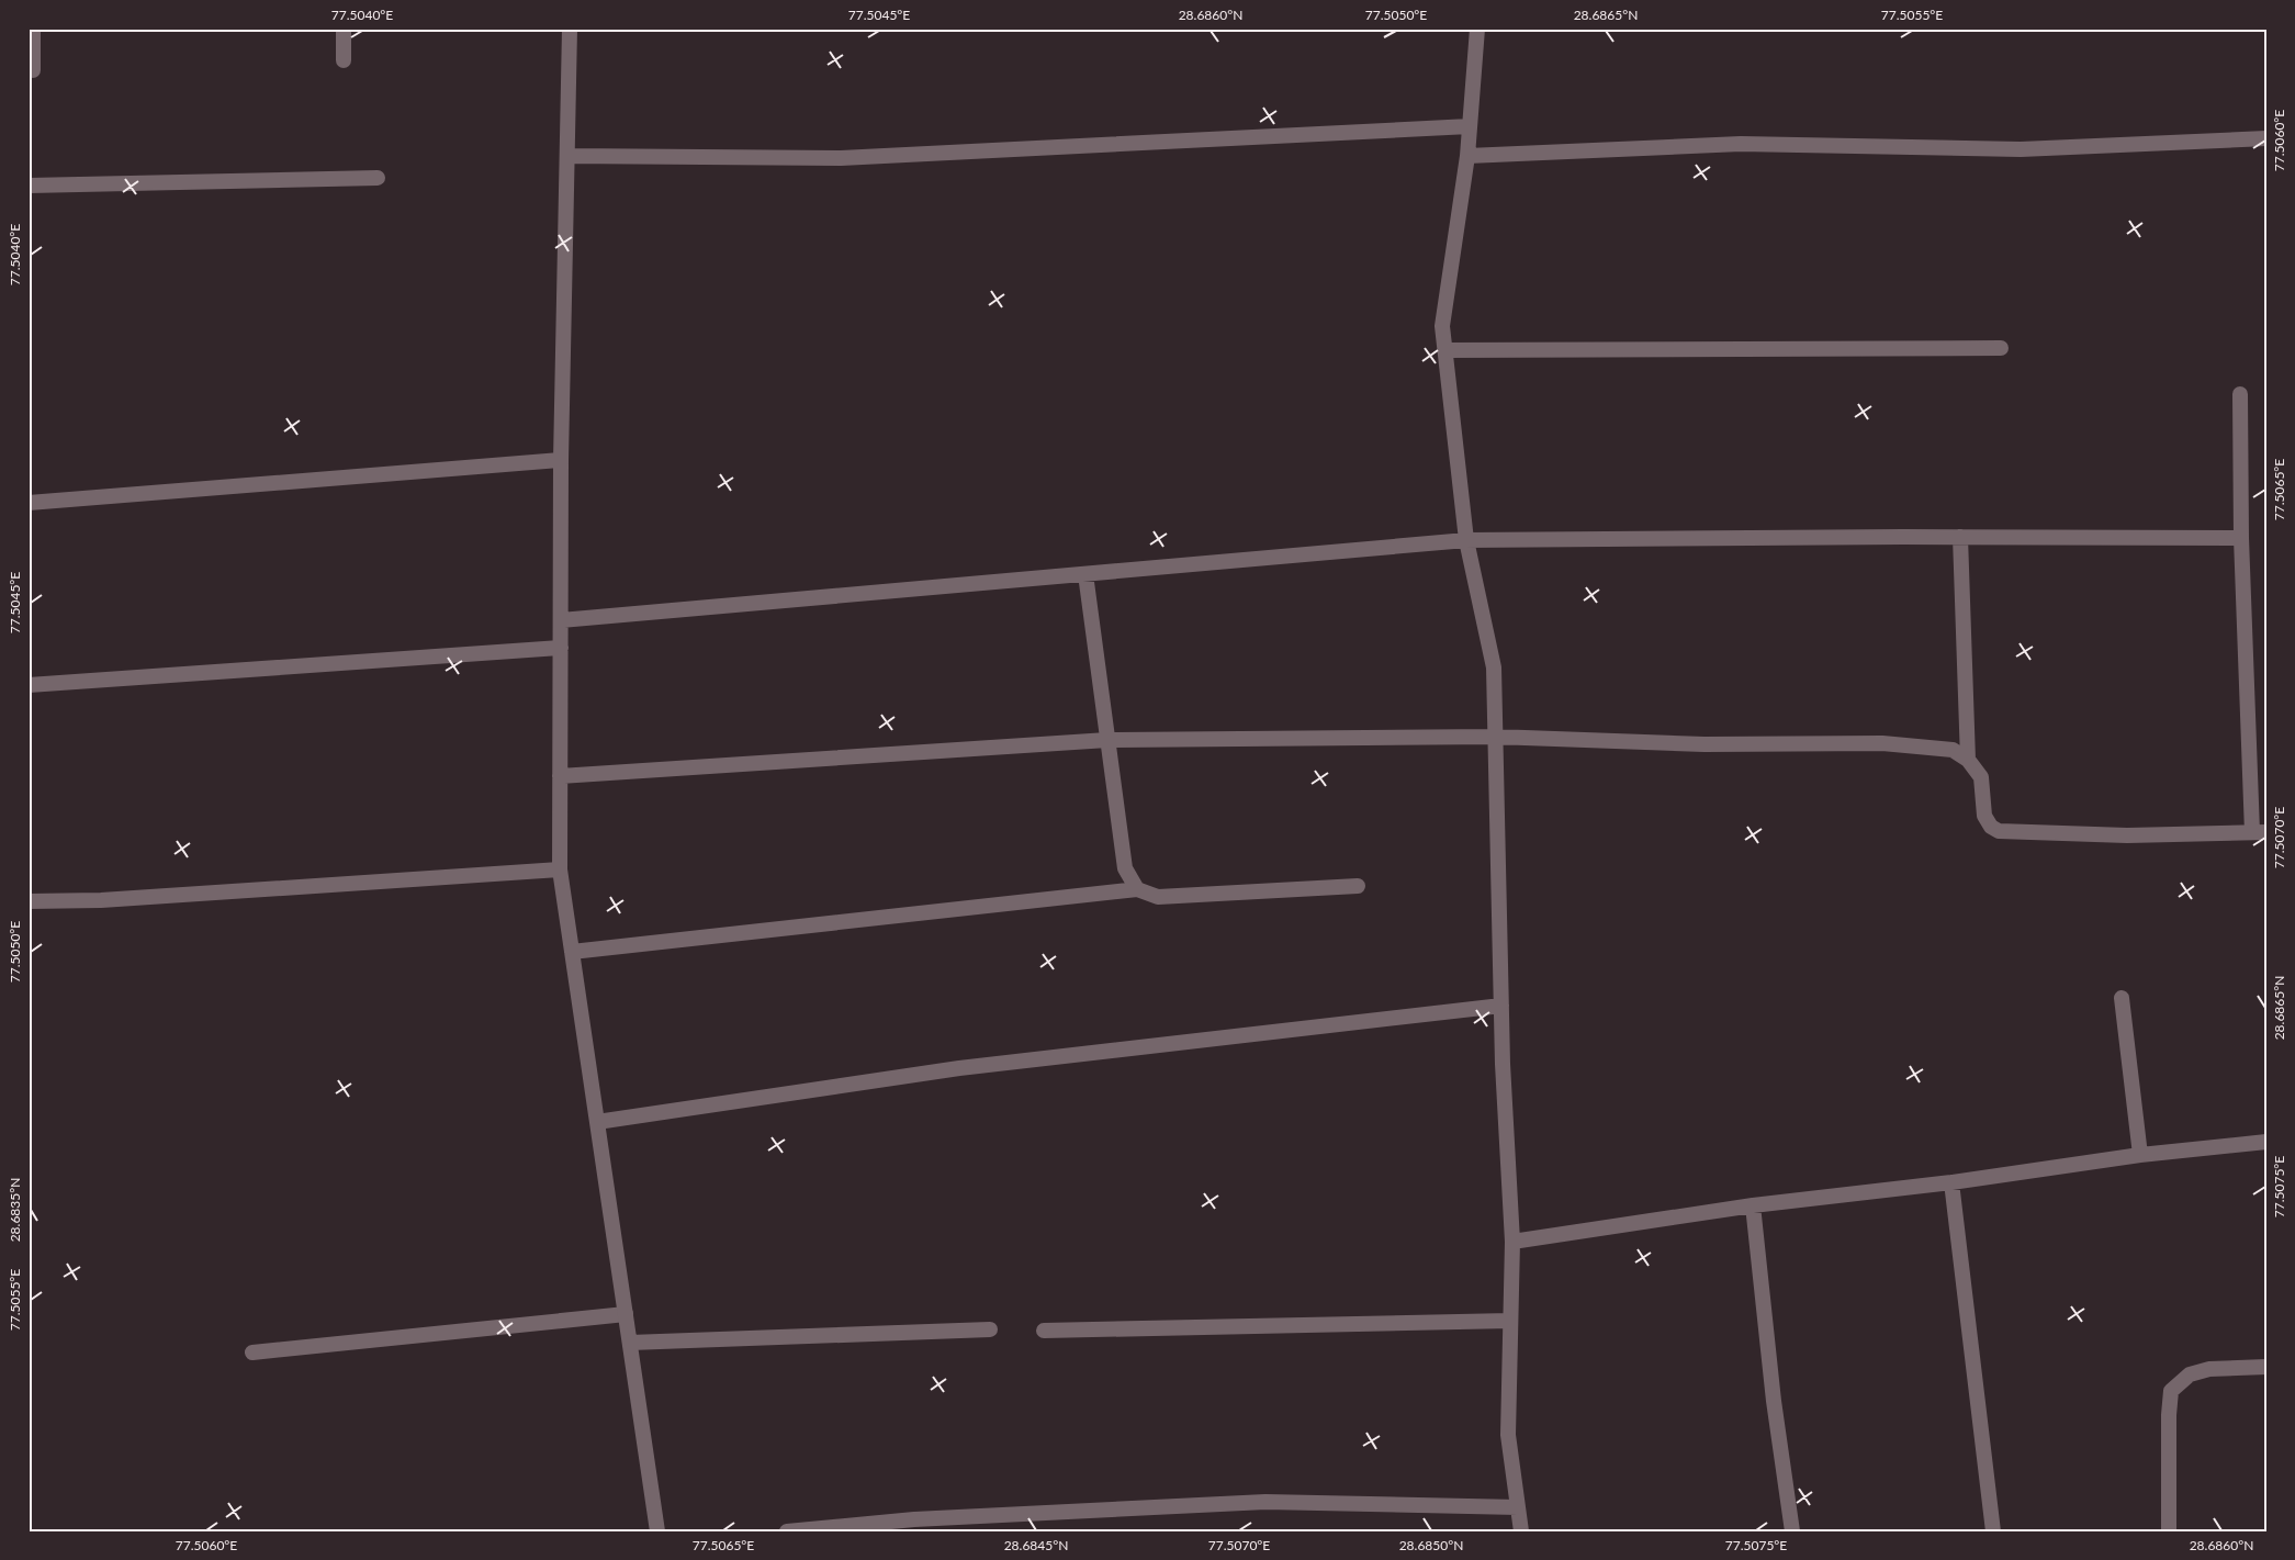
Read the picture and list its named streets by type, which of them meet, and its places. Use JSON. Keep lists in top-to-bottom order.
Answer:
{
  "coordinates": [
    "77.5040°E",
    "77.5045°E",
    "28.6860°N",
    "77.5050°E",
    "28.6865°N",
    "77.5055°E",
    "77.5060°E",
    "77.5065°E",
    "77.5070°E",
    "77.5075°E",
    "28.6835°N",
    "28.6845°N",
    "28.6850°N"
  ]
}
